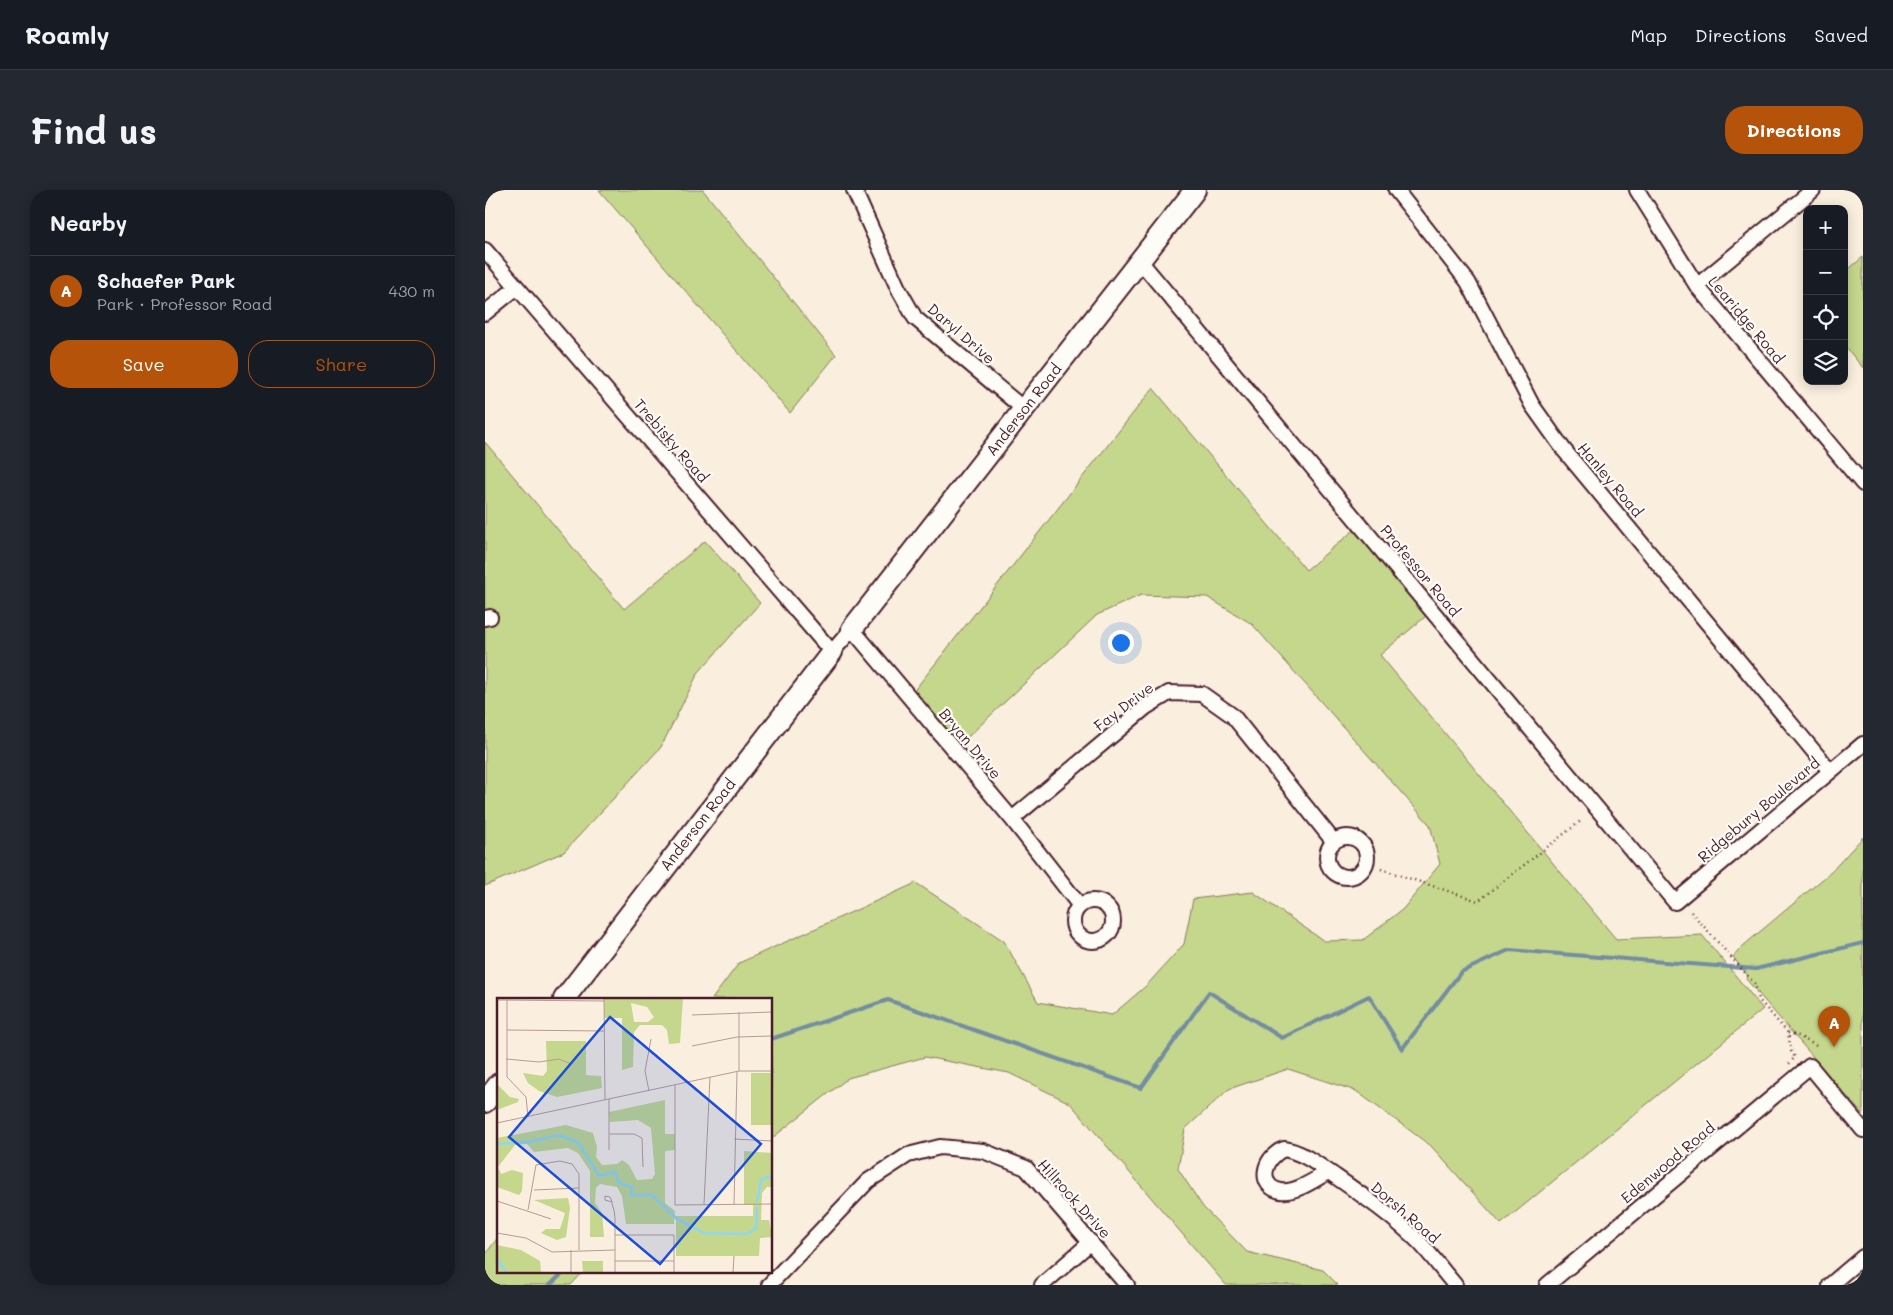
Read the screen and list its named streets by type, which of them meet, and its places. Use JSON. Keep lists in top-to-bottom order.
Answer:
{
  "streets": {
    "street": [
      "Learidge Road",
      "Daryl Drive",
      "Anderson Road",
      "Trebisky Road",
      "Hanley Road",
      "Professor Road",
      "Fay Drive",
      "Bryan Drive",
      "Ridgebury Boulevard",
      "Edenwood Road",
      "Hillrock Drive",
      "Dorsh Road"
    ]
  },
  "crossings": [
    ["Daryl Drive", "Anderson Road"],
    ["Anderson Road", "Trebisky Road"],
    ["Anderson Road", "Professor Road"],
    ["Anderson Road", "Bryan Drive"],
    ["Hanley Road", "Ridgebury Boulevard"],
    ["Professor Road", "Ridgebury Boulevard"],
    ["Fay Drive", "Bryan Drive"]
  ],
  "page": {
    "header": "Roamly",
    "nav": ["Map", "Directions", "Saved"],
    "buttons": [
      "Directions",
      ["Save", "Share"]
    ],
    "title": "Find us",
    "heading": "Nearby",
    "map_buttons": ["+", "−"],
    "list": [
      {
        "mark": "A",
        "name": "Schaefer Park",
        "note": "Park · Professor Road",
        "value": "430 m"
      }
    ],
    "pins": "A"
  }
}
